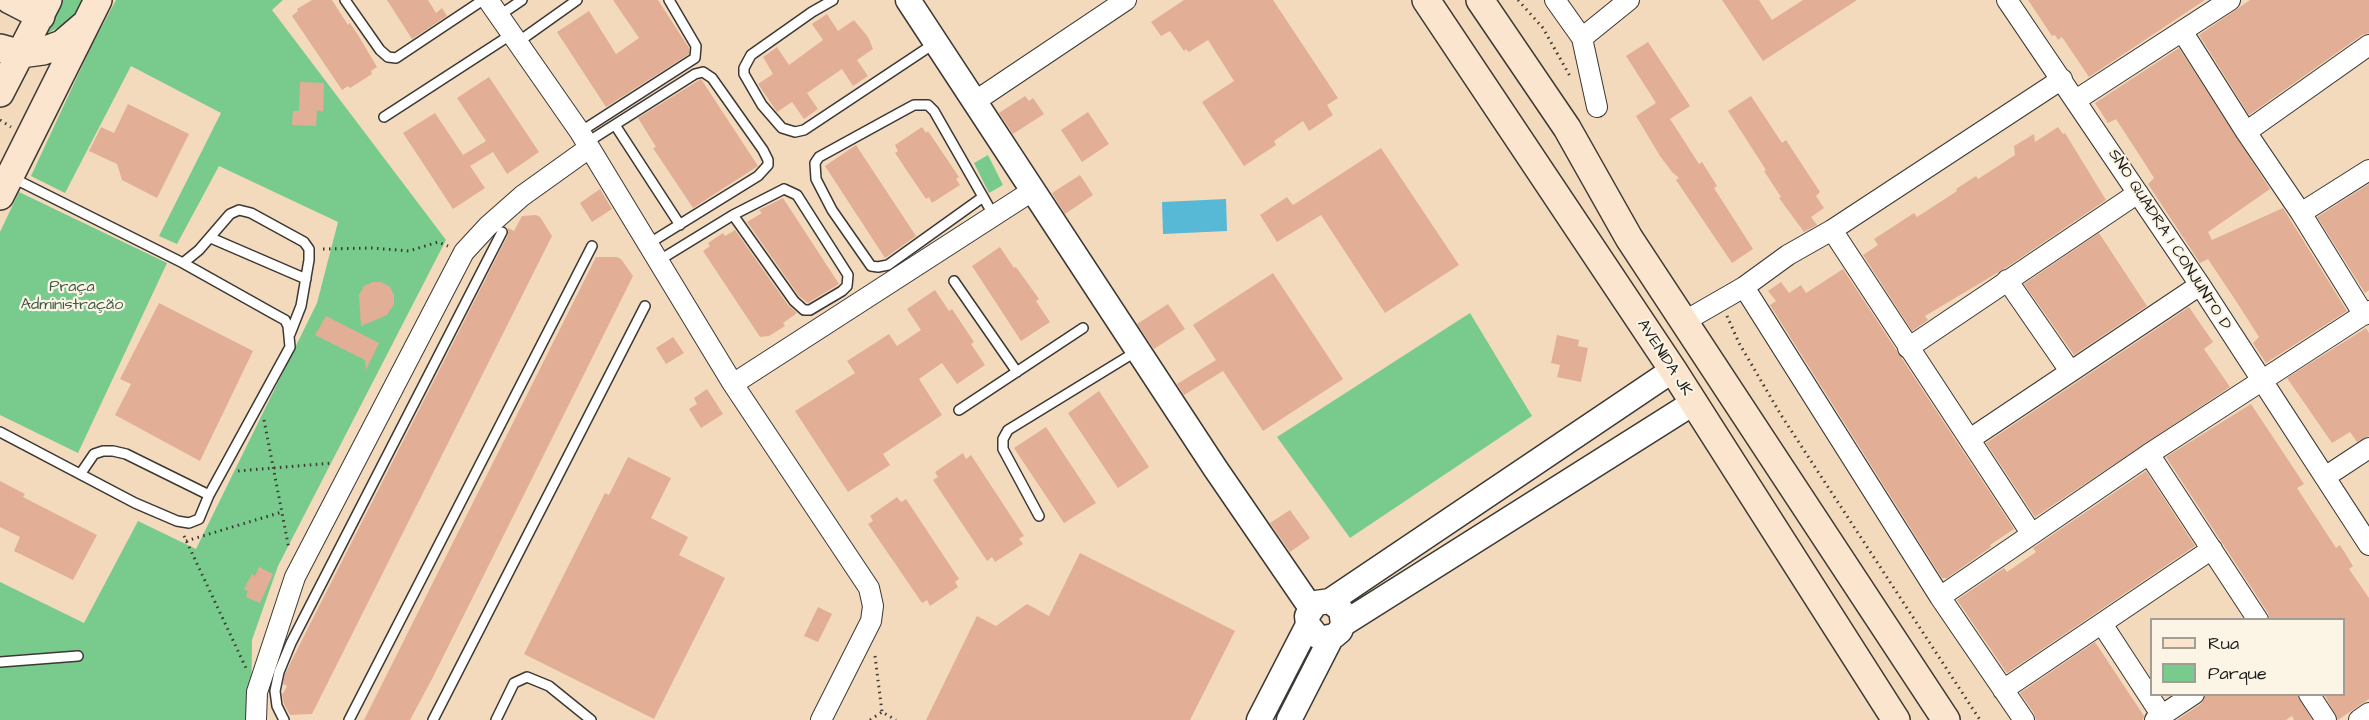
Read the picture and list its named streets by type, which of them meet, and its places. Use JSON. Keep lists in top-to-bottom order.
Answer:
{
  "streets": {
    "main road": ["AVENIDA JK"],
    "street": ["SNO QUADRA 1 CONJUNTO D"]
  },
  "parks": ["Praça Administração"],
  "legend": ["Rua", "Parque"]
}
